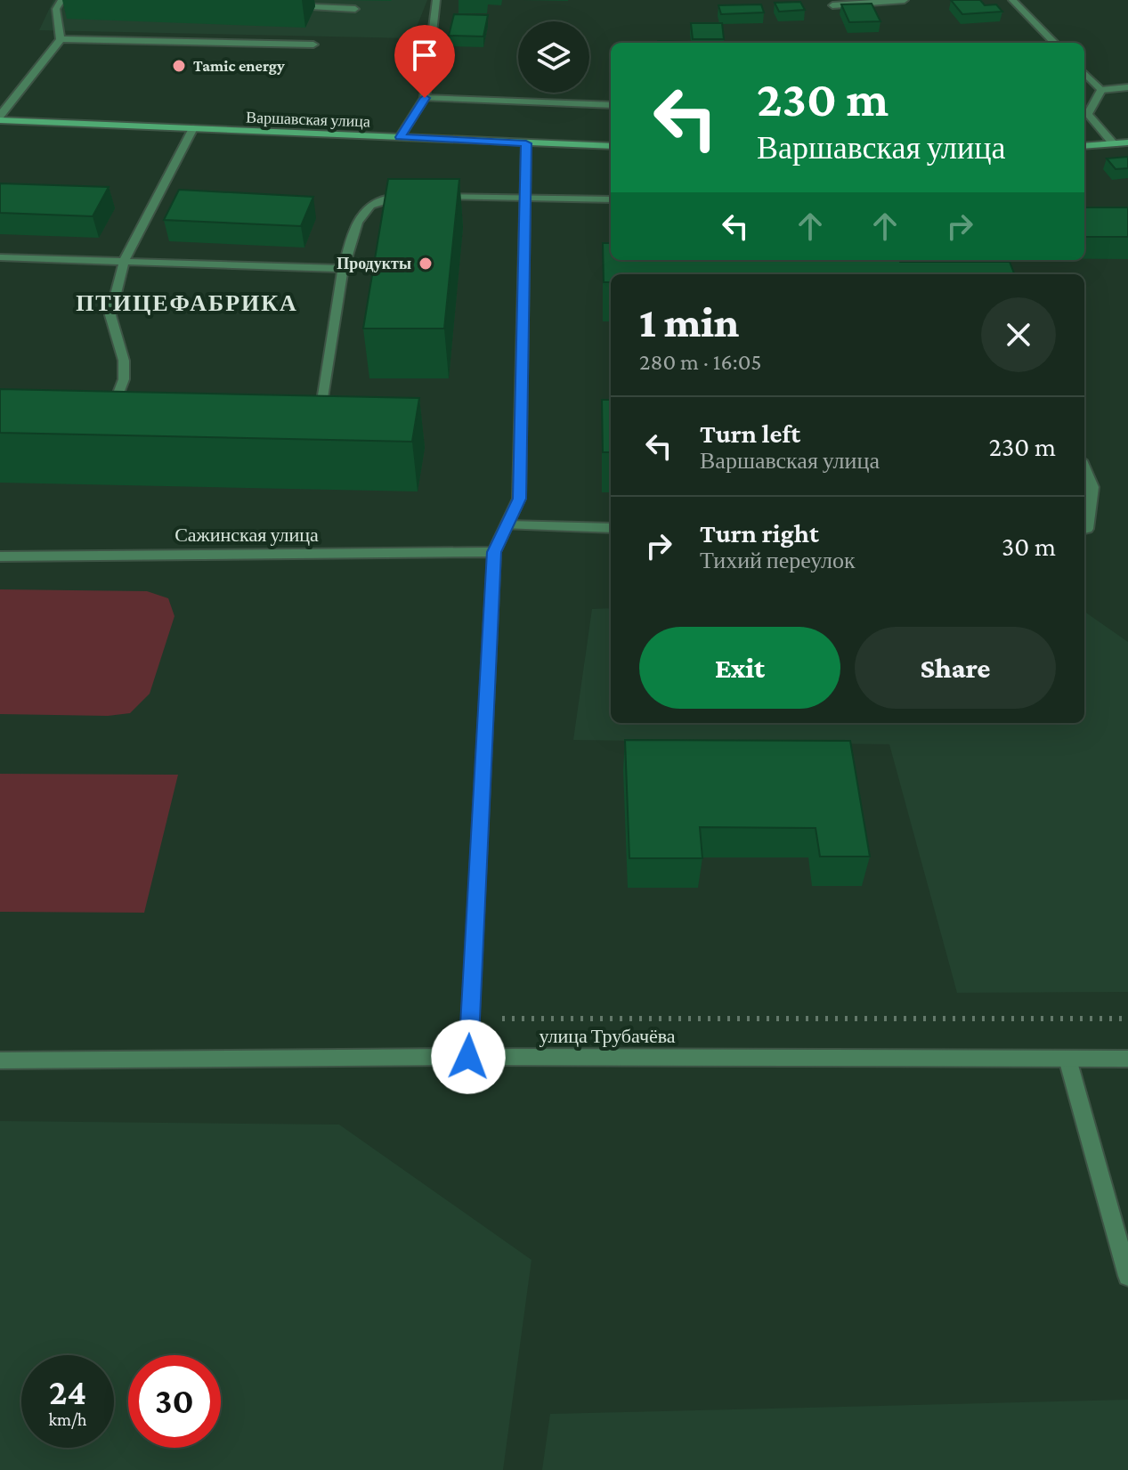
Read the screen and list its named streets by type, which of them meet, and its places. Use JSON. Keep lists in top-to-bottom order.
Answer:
{
  "streets": {
    "main road": ["Варшавская улица"],
    "street": ["Сажинская улица", "улица Трубачёва"]
  },
  "districts": ["ПТИЦЕФАБРИКА"],
  "places": ["Tamic energy", "Продукты"],
  "page": {
    "turn": ["230 m", "Варшавская улица"],
    "heading": ["1 min", "280 m · 16:05"],
    "list": [
      {
        "name": "Turn left",
        "note": "Варшавская улица",
        "value": "230 m"
      },
      {
        "name": "Turn right",
        "note": "Тихий переулок",
        "value": "30 m"
      }
    ],
    "buttons": ["Exit", "Share"],
    "speed": "24 km/h",
    "limit": "30"
  }
}
